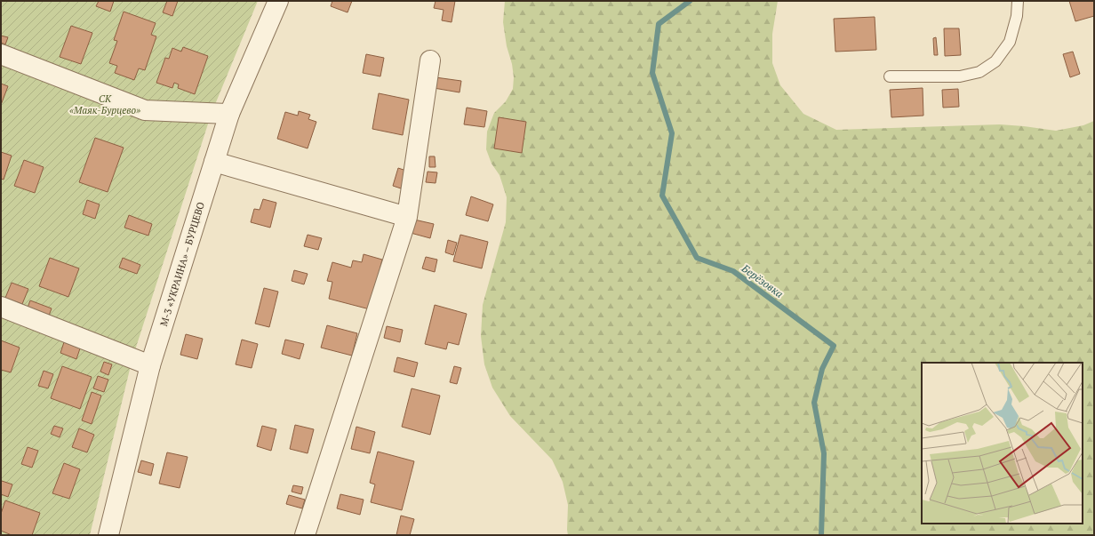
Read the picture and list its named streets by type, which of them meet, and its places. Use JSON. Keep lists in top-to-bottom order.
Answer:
{
  "streets": {
    "street": ["М-3 «УКРАИНА» – БУРЦЕВО"]
  },
  "water": ["Берёзовка"],
  "parks": ["СК «Маяк-Бурцево»"]
}
